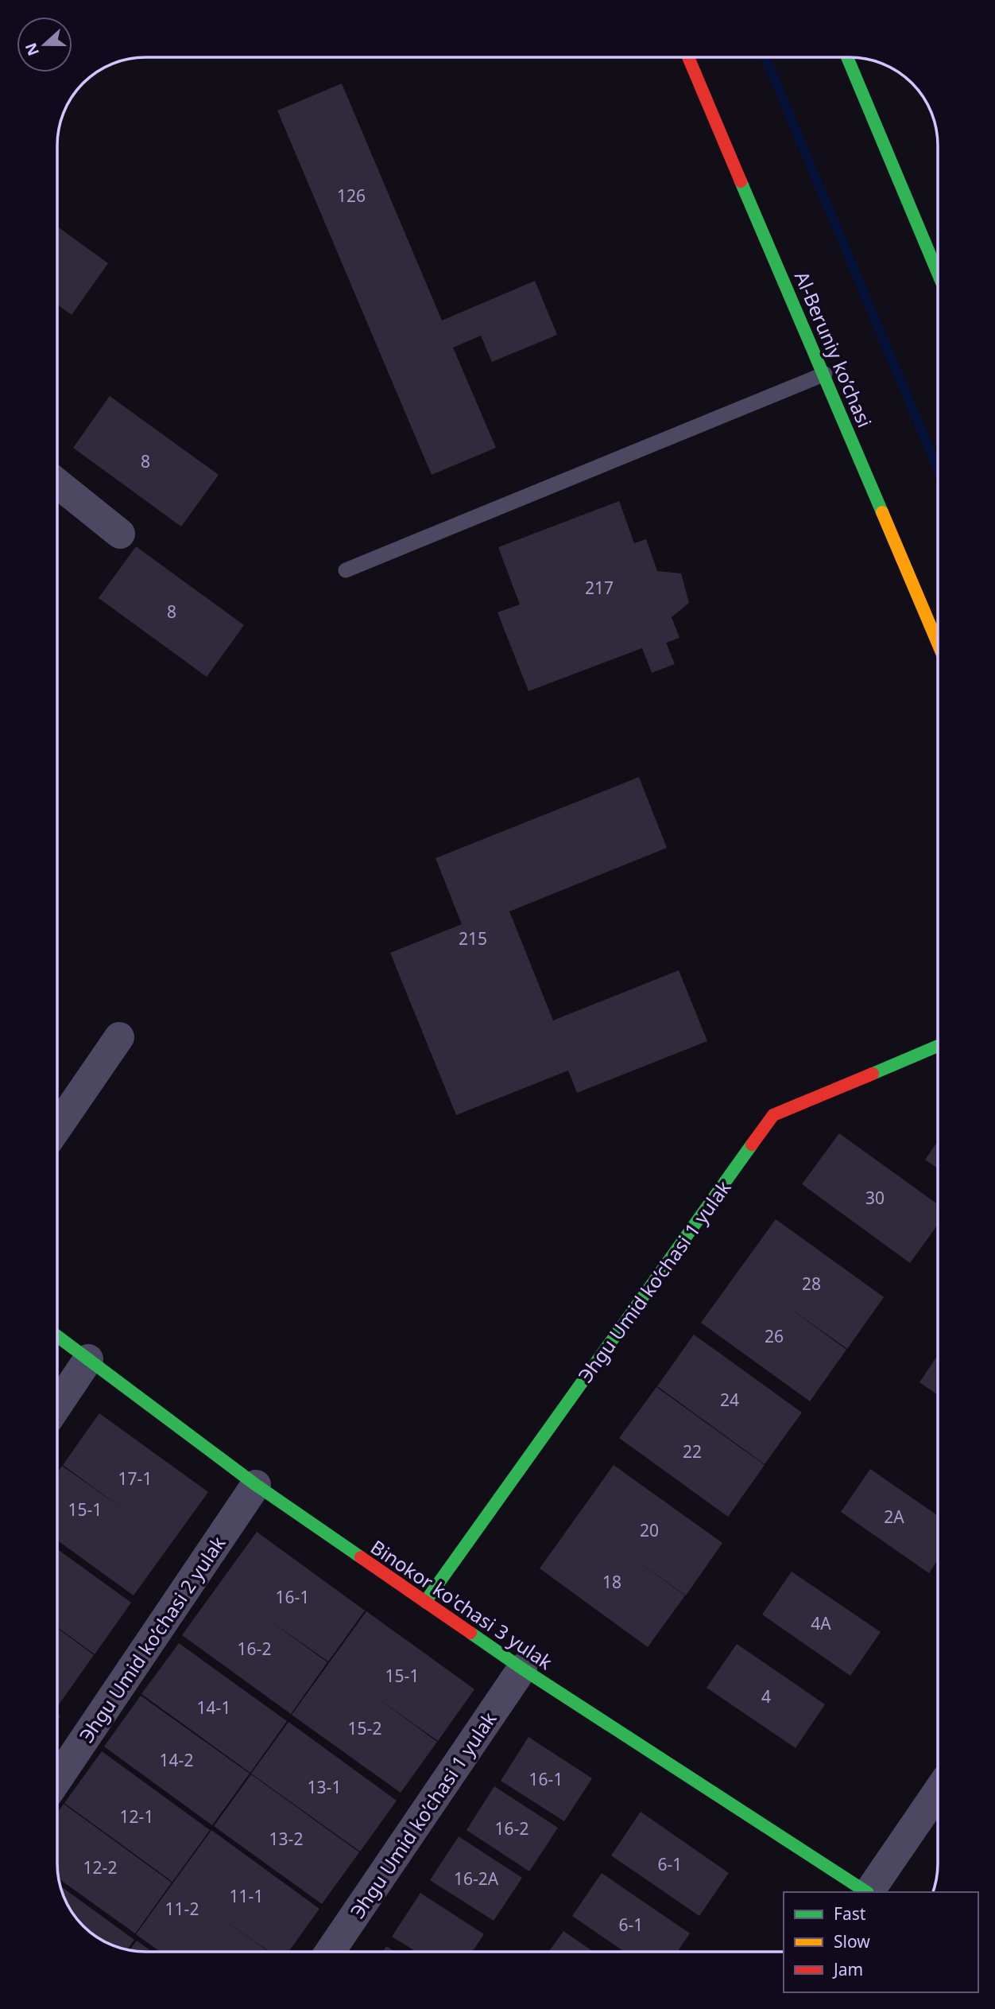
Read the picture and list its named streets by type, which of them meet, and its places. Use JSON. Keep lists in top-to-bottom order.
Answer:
{
  "streets": {
    "street": [
      "Al-Beruniy ko’chasi",
      "Эhgu Umid ko’chasi 1 yulak",
      "Binokor ko'chasi 3 yulak",
      "Эhgu Umid ko’chasi 2 yulak"
    ]
  },
  "crossings": [
    ["Эhgu Umid ko’chasi 1 yulak", "Binokor ko'chasi 3 yulak"],
    ["Binokor ko'chasi 3 yulak", "Эhgu Umid ko’chasi 2 yulak"]
  ],
  "house_numbers": [
    "126",
    "8",
    "217",
    "8",
    "215",
    "30",
    "28",
    "26",
    "24",
    "22",
    "17-1",
    "15-1",
    "2A",
    "20",
    "18",
    "16-1",
    "4A",
    "16-2",
    "15-1",
    "4",
    "14-1",
    "15-2",
    "14-2",
    "16-1",
    "13-1",
    "12-1",
    "16-2",
    "13-2",
    "6-1",
    "12-2",
    "16-2A",
    "11-1",
    "11-2",
    "6-1"
  ],
  "legend": ["Fast", "Slow", "Jam"],
  "north": "left"
}
